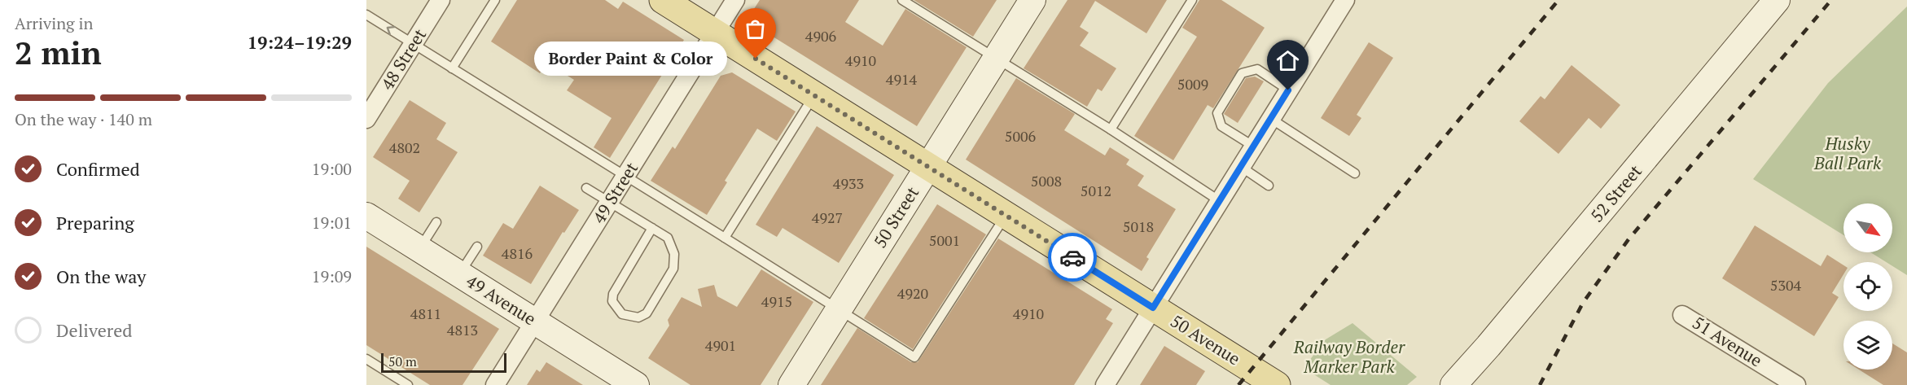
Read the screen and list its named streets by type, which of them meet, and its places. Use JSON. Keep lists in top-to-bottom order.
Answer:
{
  "streets": {
    "main road": ["50 Avenue"],
    "street": [
      "48 Street",
      "49 Street",
      "52 Street",
      "50 Street",
      "49 Avenue",
      "51 Avenue"
    ]
  },
  "crossings": [
    ["49 Street", "49 Avenue"],
    ["49 Street", "50 Avenue"],
    ["50 Street", "50 Avenue"]
  ],
  "parks": ["Husky Ball Park", "Railway Border Marker Park"],
  "places": ["Border Paint & Color"],
  "house_numbers": [
    "4906",
    "4910",
    "4914",
    "5009",
    "5006",
    "4802",
    "5008",
    "4933",
    "5012",
    "4927",
    "5018",
    "5001",
    "4816",
    "5304",
    "4920",
    "4915",
    "4811",
    "4910",
    "4813",
    "4901"
  ],
  "scale_bar": "50 m",
  "north": "bottom right",
  "page": {
    "heading": ["2 min", "Arriving in", "19:24–19:29"],
    "bubble": "Border Paint & Color",
    "bar": "On the way · 140 m",
    "list": [
      ["Confirmed", "19:00"],
      ["Preparing", "19:01"],
      ["On the way", "19:09"],
      "Delivered"
    ],
    "scale": "50 m"
  }
}
